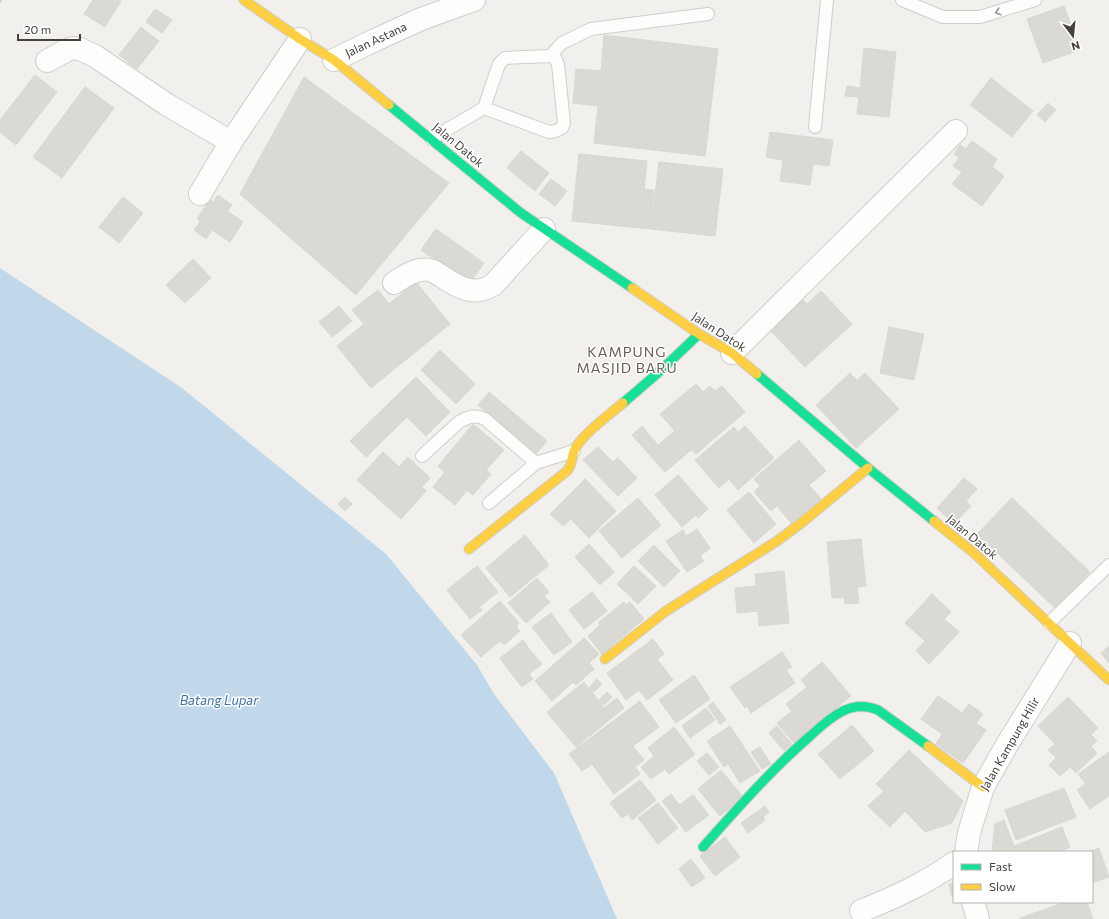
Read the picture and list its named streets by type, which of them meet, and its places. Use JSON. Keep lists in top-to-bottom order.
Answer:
{
  "streets": {
    "main road": ["Jalan Astana", "Jalan Datok"],
    "street": ["Jalan Kampung Hilir"]
  },
  "crossings": [
    ["Jalan Astana", "Jalan Datok"],
    ["Jalan Datok", "Jalan Kampung Hilir"]
  ],
  "districts": ["KAMPUNG MASJID BARU"],
  "water": ["Batang Lupar"],
  "legend": ["Fast", "Slow"],
  "scale_bar": "20 m",
  "north": "bottom"
}
